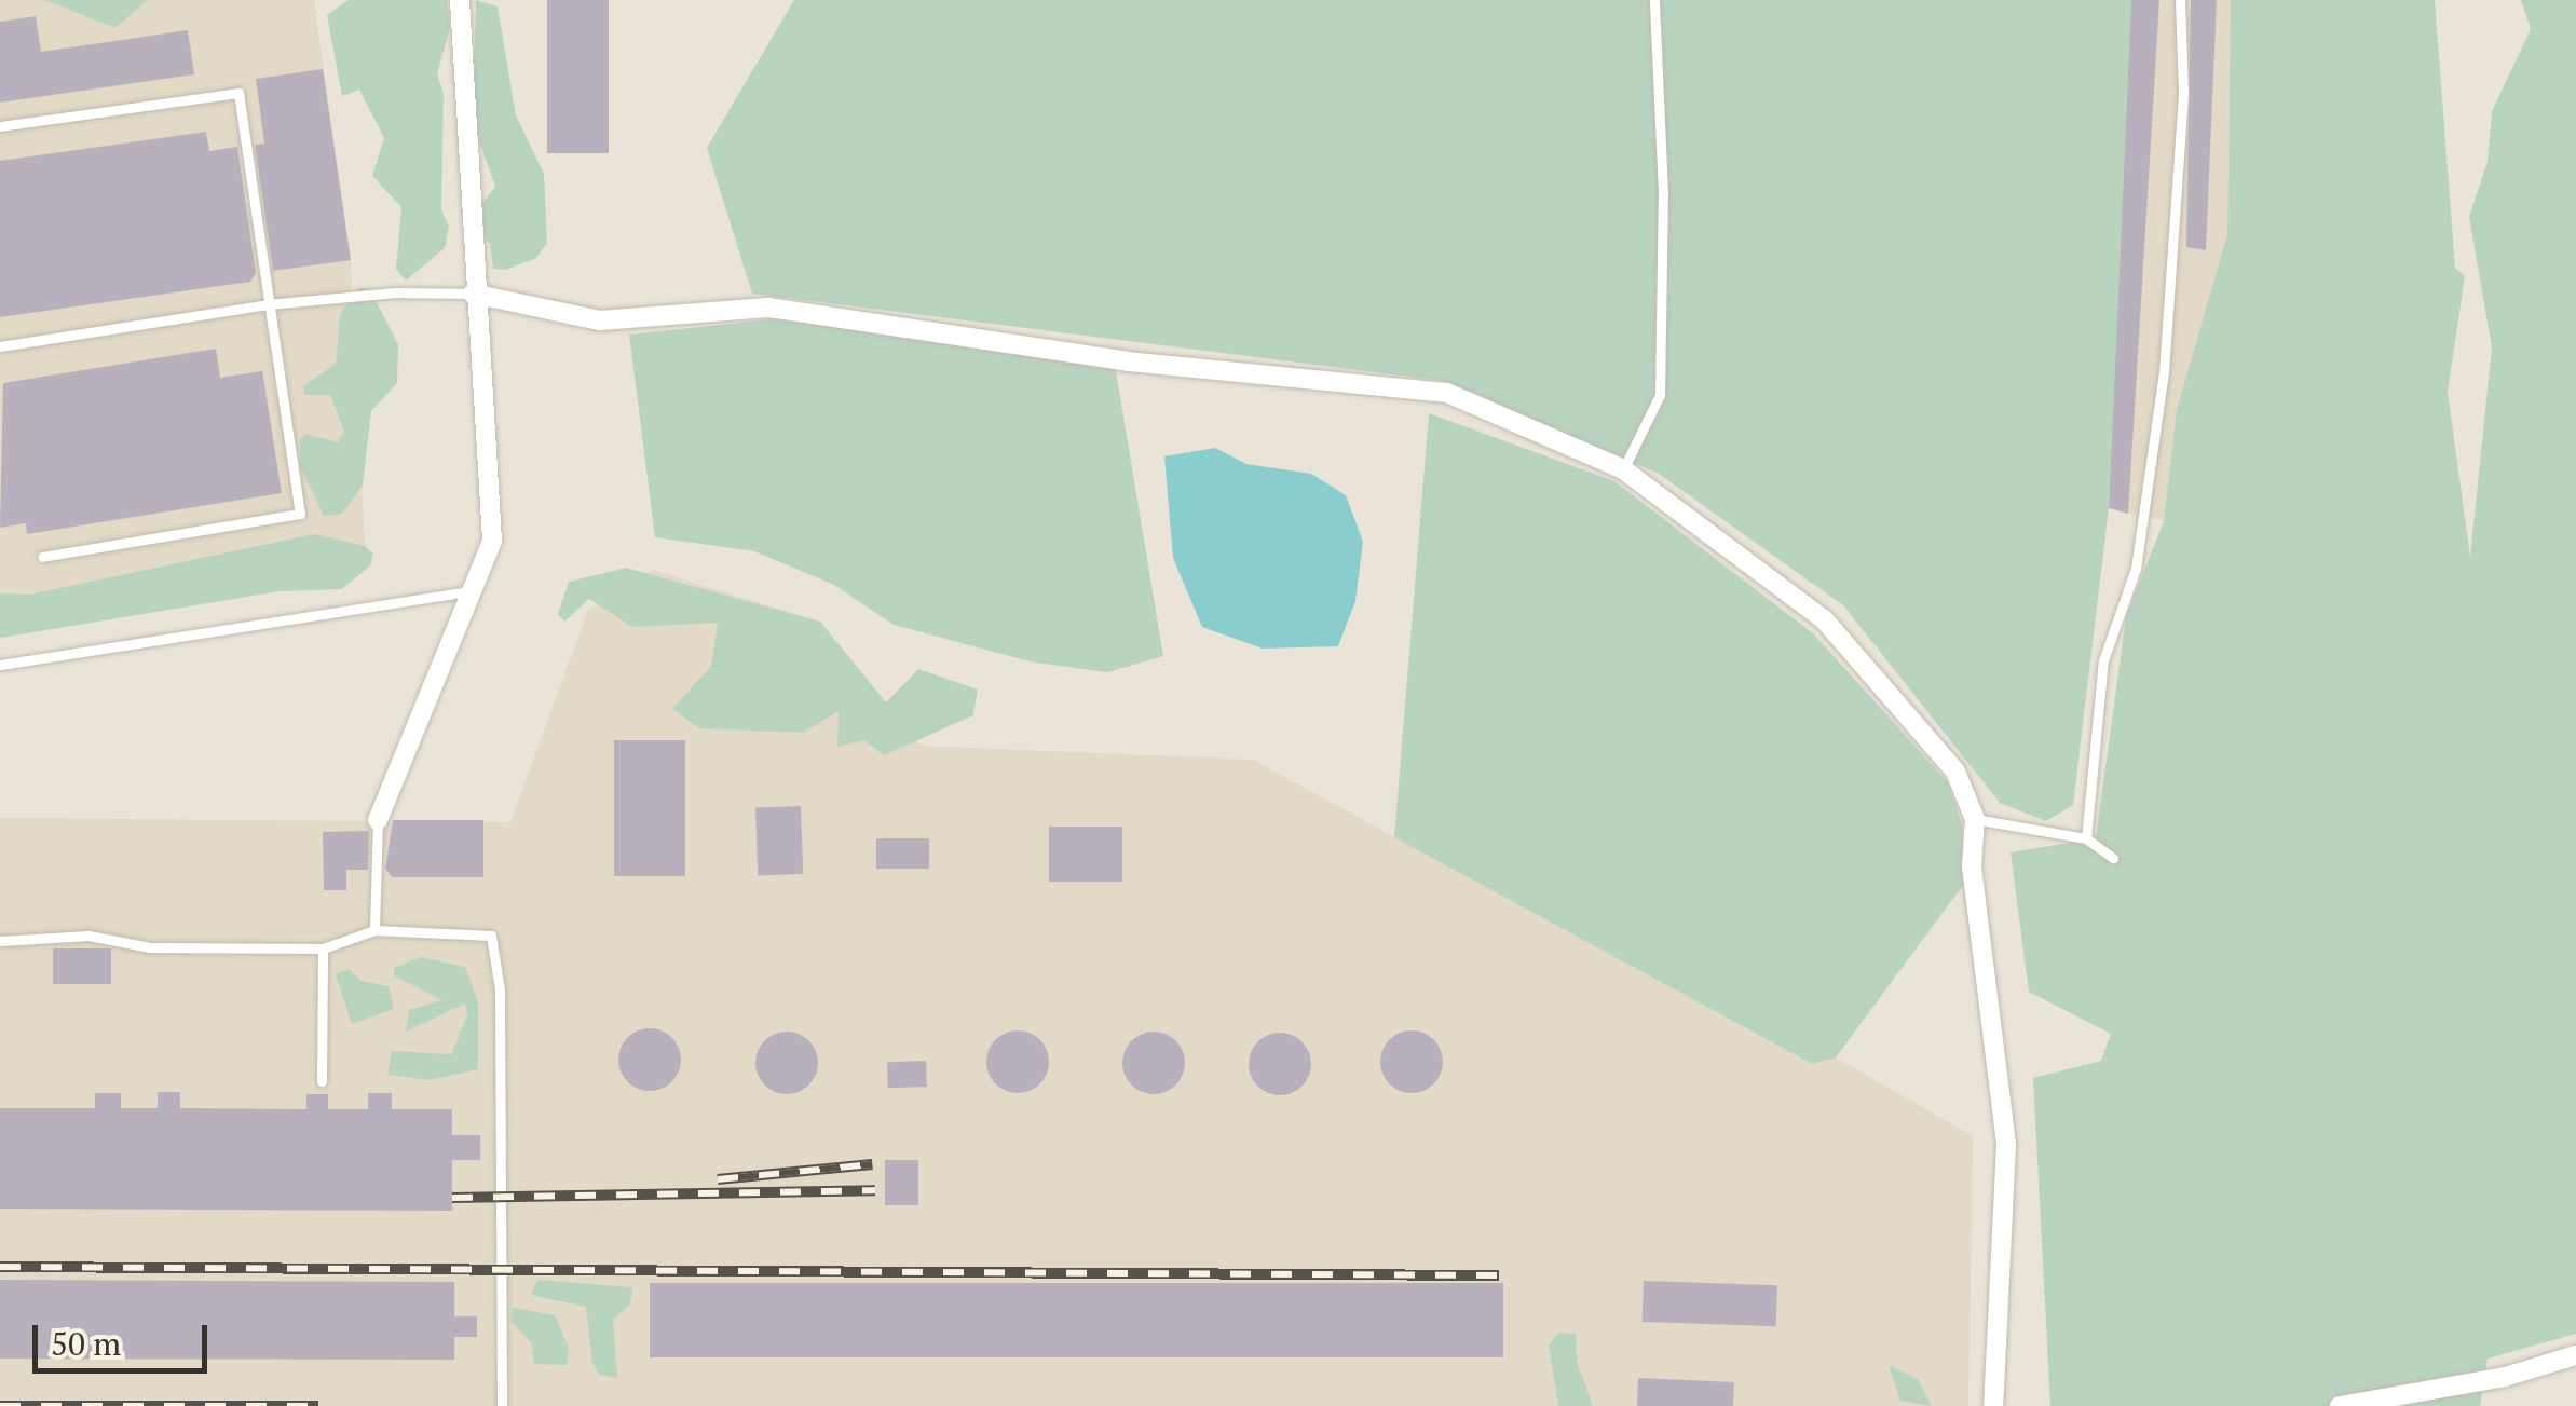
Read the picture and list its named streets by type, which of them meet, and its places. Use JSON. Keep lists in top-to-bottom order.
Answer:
{
  "scale_bar": "50 m"
}
